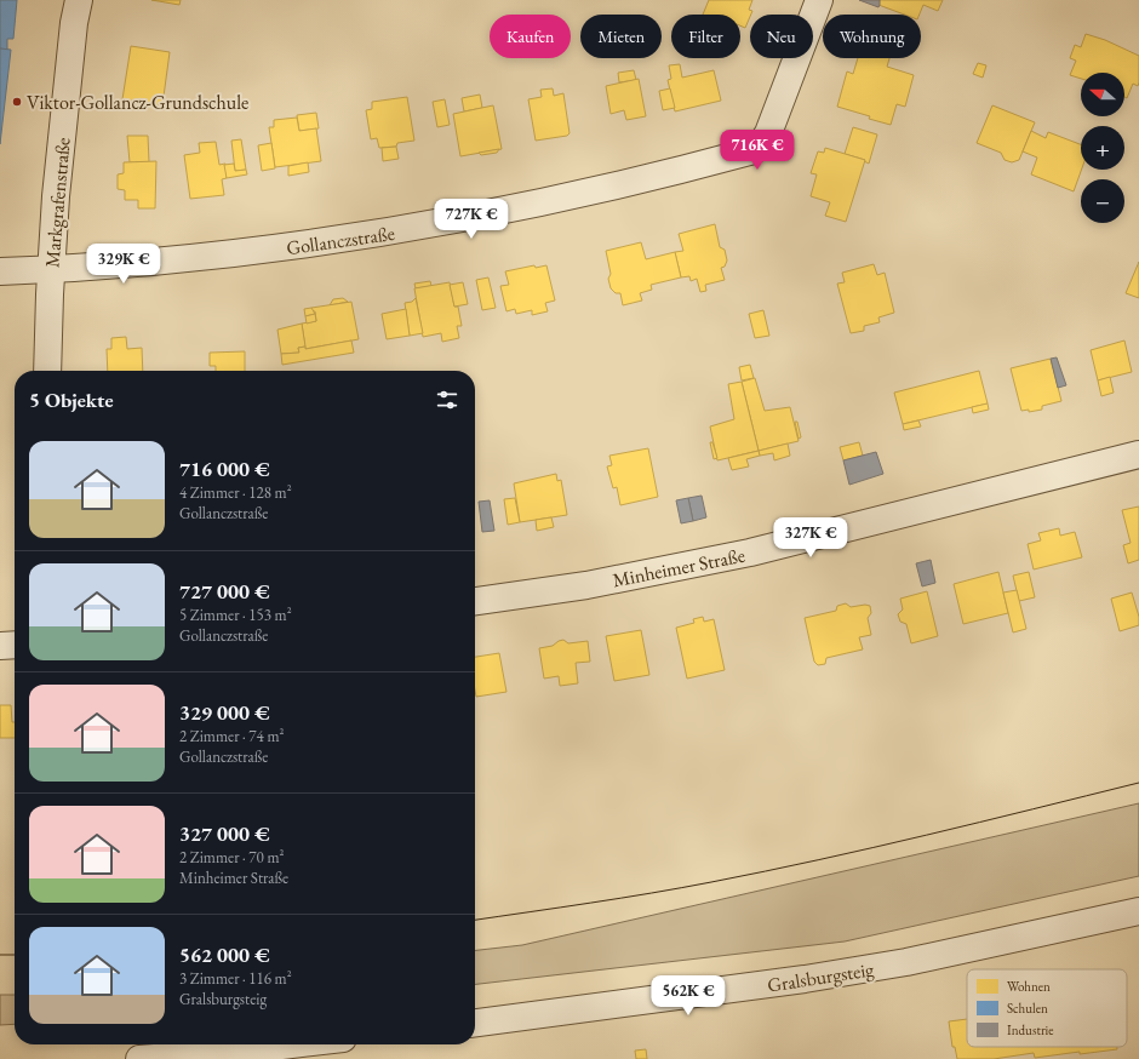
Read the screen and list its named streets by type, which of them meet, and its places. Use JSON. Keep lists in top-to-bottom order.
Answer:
{
  "streets": {
    "street": [
      "Markgrafenstraße",
      "Gollanczstraße",
      "Minheimer Straße",
      "Gralsburgsteig"
    ]
  },
  "crossings": [
    ["Markgrafenstraße", "Gollanczstraße"]
  ],
  "places": ["Viktor-Gollancz-Grundschule"],
  "legend": ["Wohnen", "Schulen", "Industrie"],
  "north": "left",
  "page": {
    "chip": [
      "Kaufen",
      "Mieten",
      "Filter",
      "Neu",
      "Wohnung"
    ],
    "map_buttons": ["+", "−"],
    "price": [
      "716K €",
      "727K €",
      "329K €",
      "327K €",
      "562K €"
    ],
    "heading": "5 Objekte",
    "list": [
      {
        "name": "716 000 €",
        "note": "4 Zimmer · 128 m² · Gollanczstraße"
      },
      {
        "name": "727 000 €",
        "note": "5 Zimmer · 153 m² · Gollanczstraße"
      },
      {
        "name": "329 000 €",
        "note": "2 Zimmer · 74 m² · Gollanczstraße"
      },
      {
        "name": "327 000 €",
        "note": "2 Zimmer · 70 m² · Minheimer Straße"
      },
      {
        "name": "562 000 €",
        "note": "3 Zimmer · 116 m² · Gralsburgsteig"
      }
    ]
  }
}
